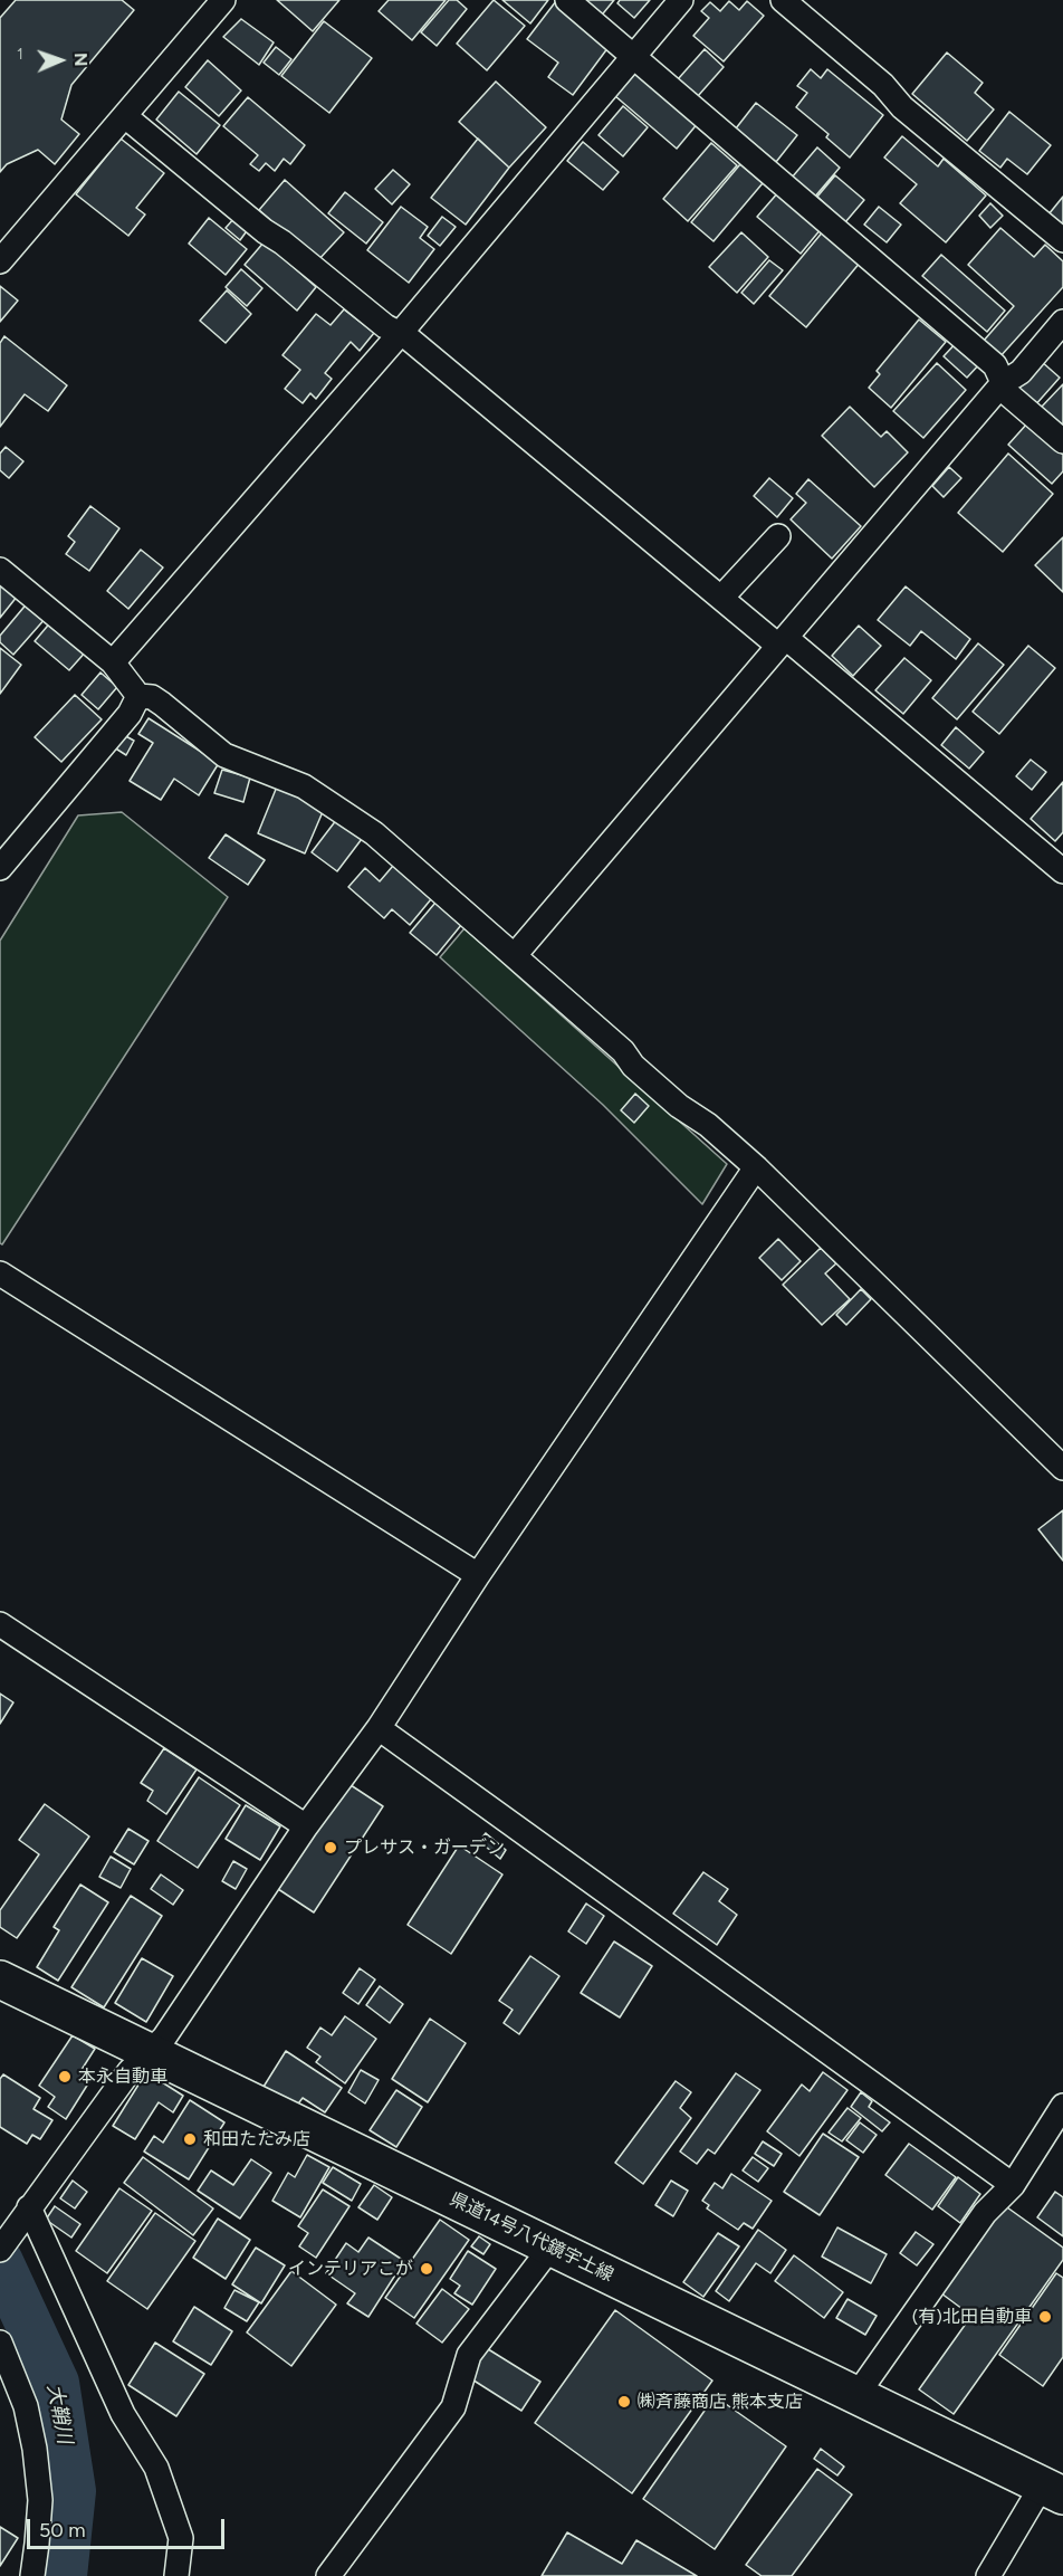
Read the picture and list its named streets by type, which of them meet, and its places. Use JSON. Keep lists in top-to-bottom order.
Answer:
{
  "streets": {
    "main road": ["県道14号八代鏡宇土線"]
  },
  "water": ["大鞘川"],
  "places": [
    "プレサス・ガーデン",
    "本永自動車",
    "和田たたみ店",
    "インテリアこが",
    "(有)北田自動車",
    "㈱斉藤商店 熊本支店"
  ],
  "house_numbers": ["1"],
  "scale_bar": "50 m",
  "north": "right"
}
